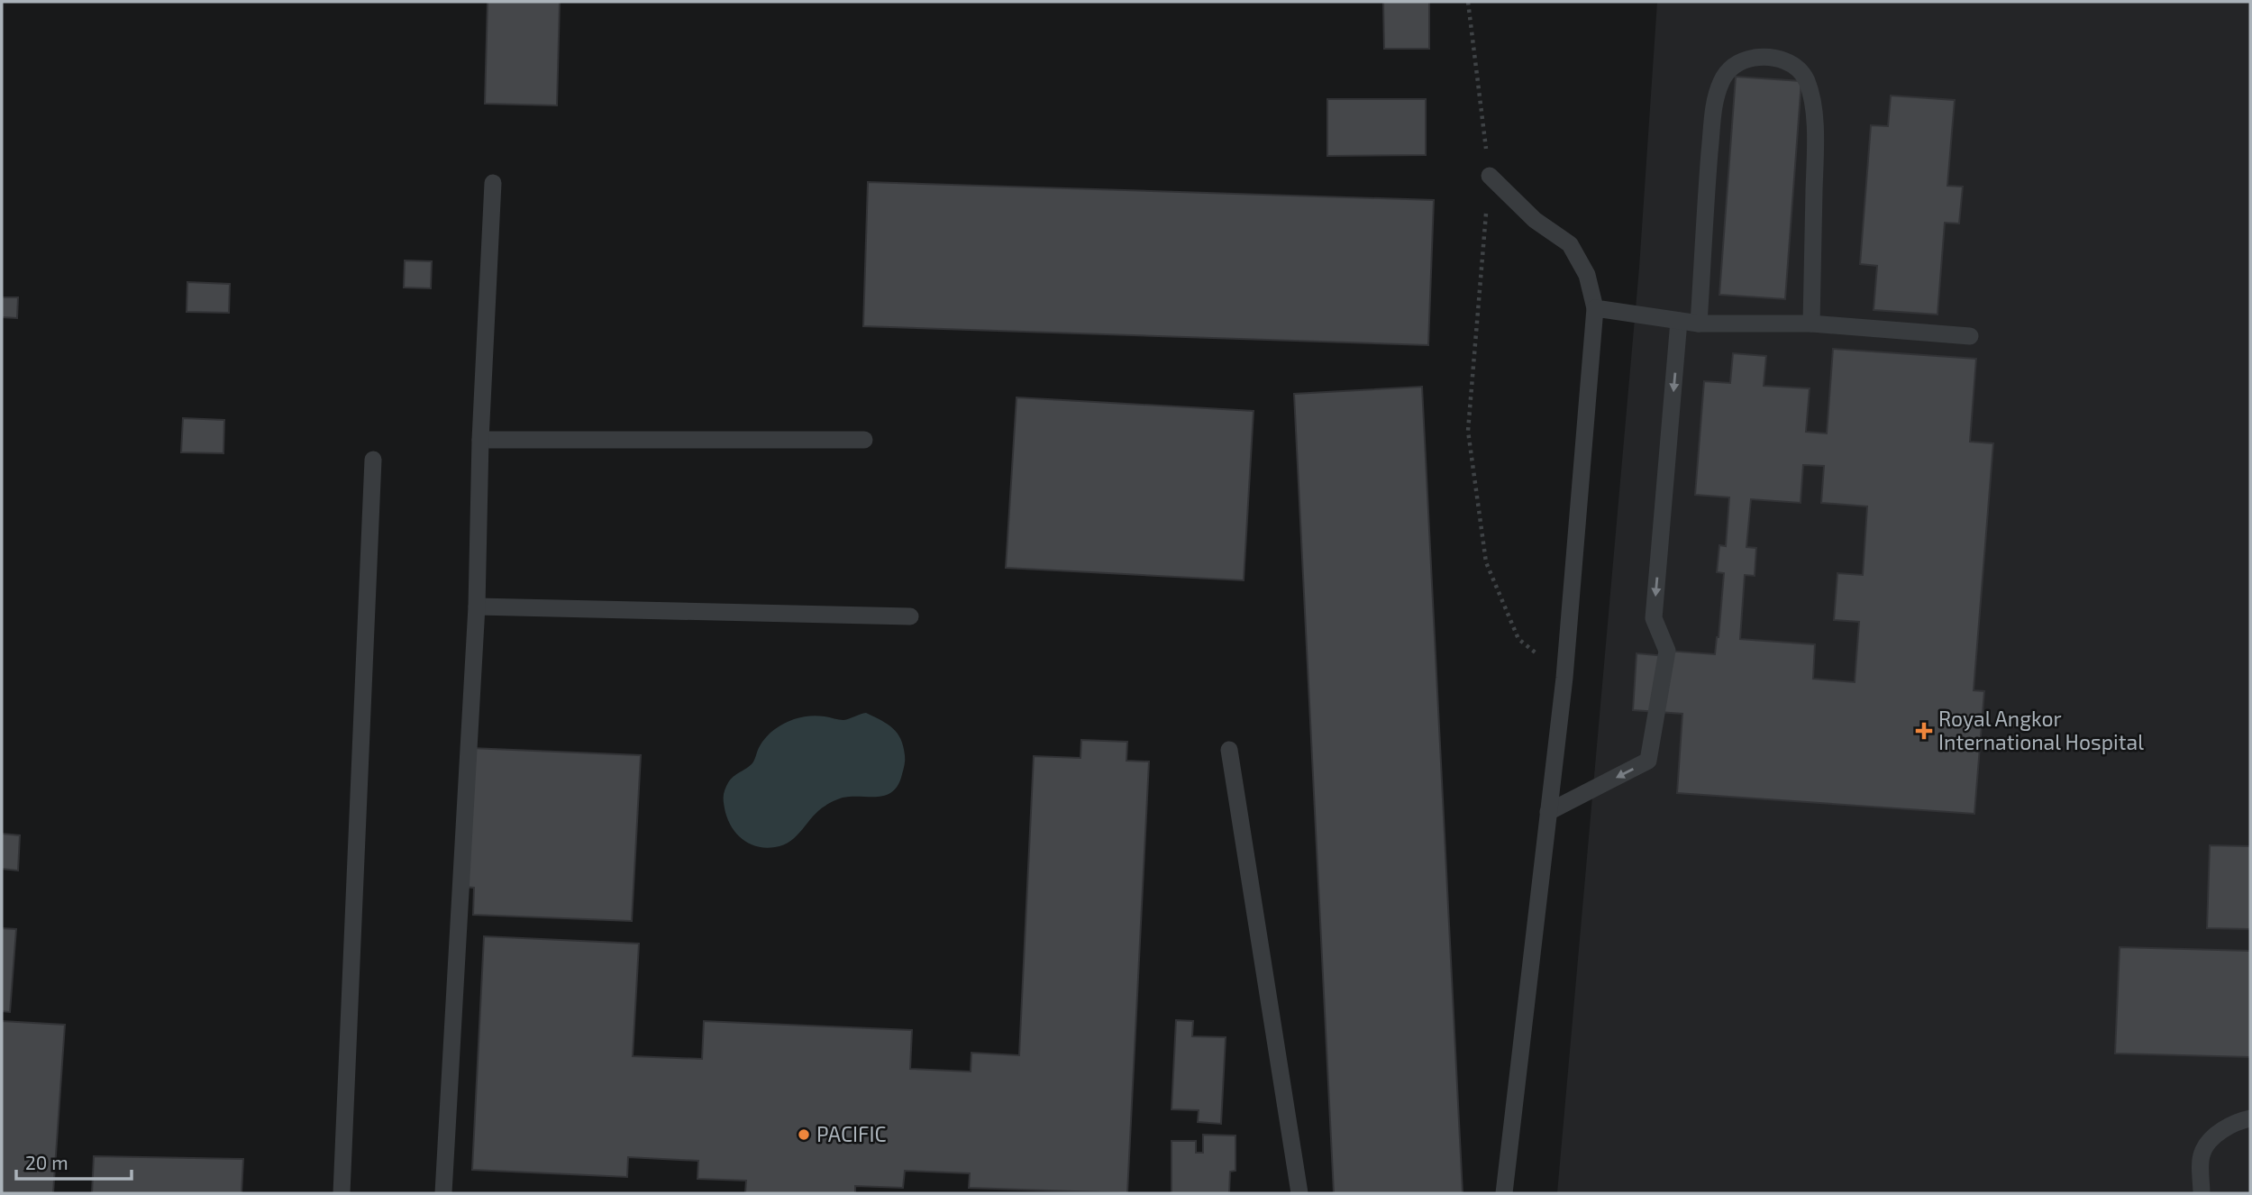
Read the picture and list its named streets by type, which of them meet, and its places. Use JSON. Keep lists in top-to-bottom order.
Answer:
{
  "places": {
    "health": ["Royal Angkor International Hospital"],
    "other": ["PACIFIC"]
  },
  "scale_bar": "20 m"
}
